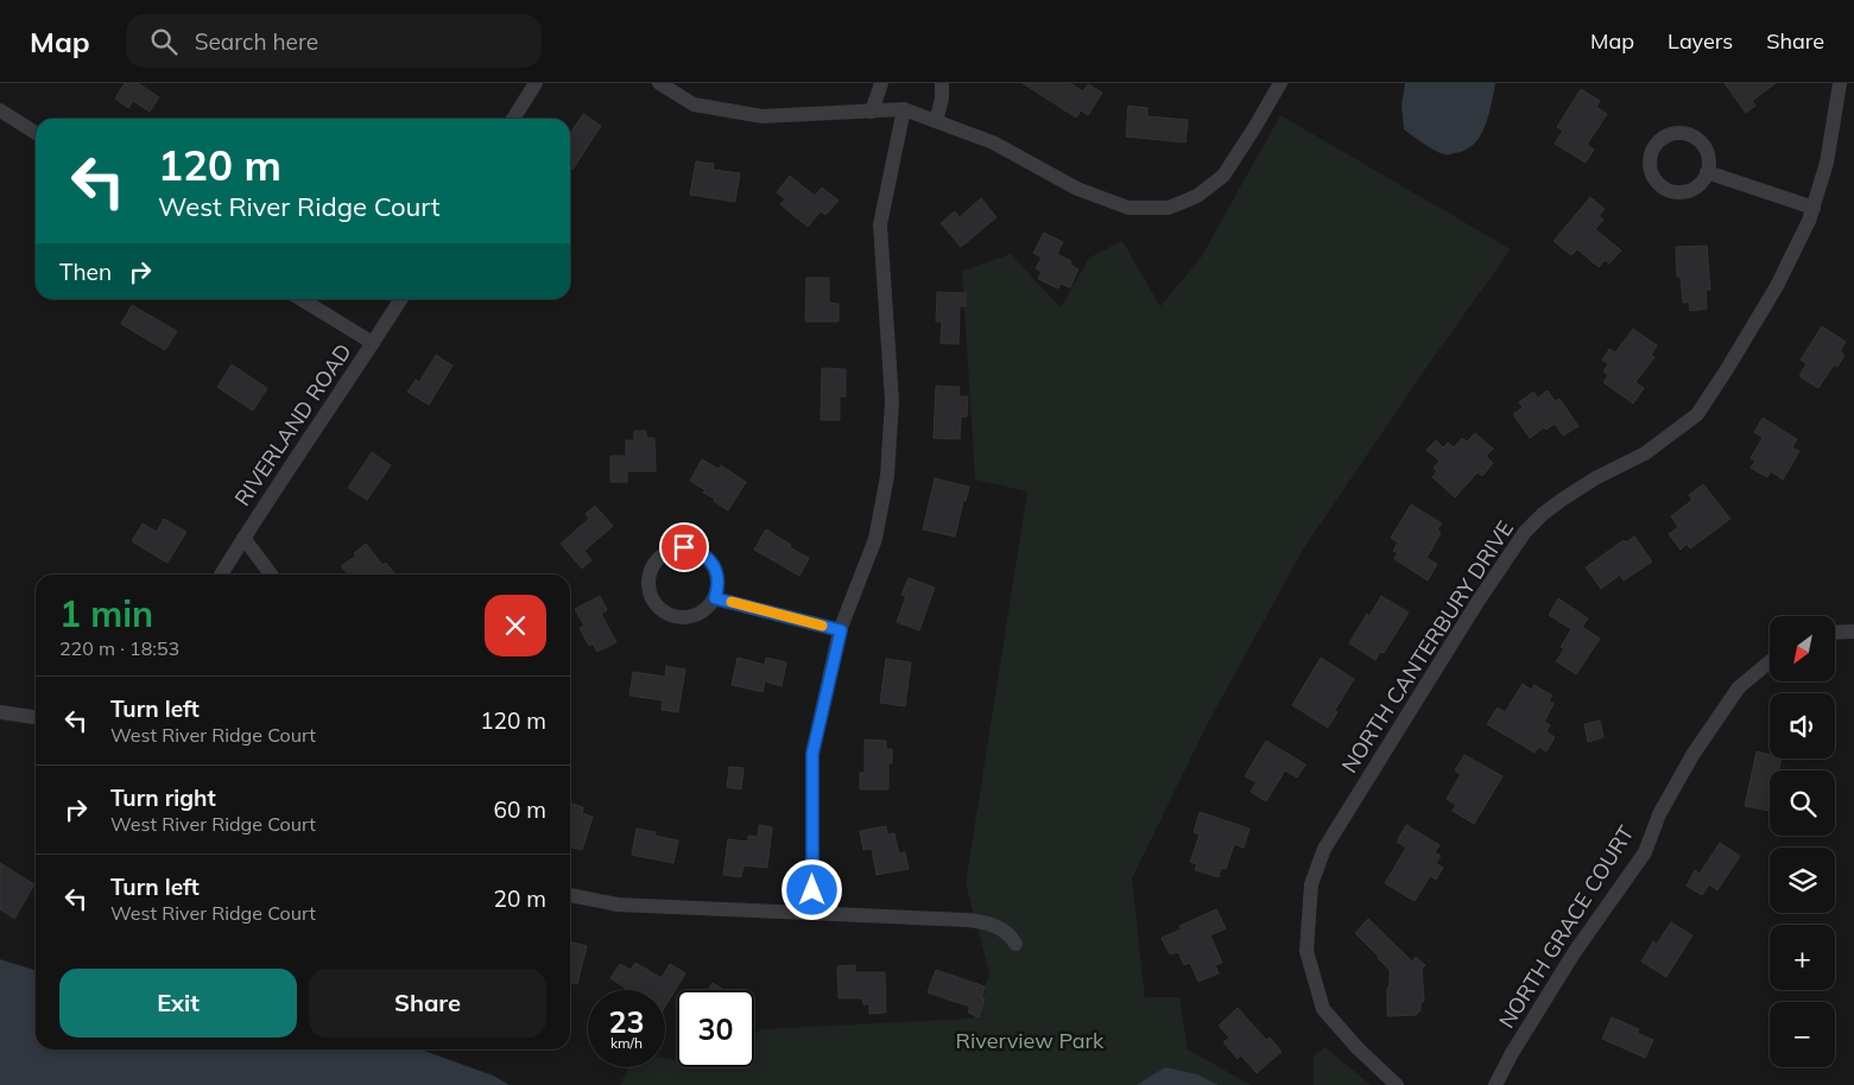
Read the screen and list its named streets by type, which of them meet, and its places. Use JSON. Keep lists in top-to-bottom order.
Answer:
{
  "streets": {
    "street": ["RIVERLAND ROAD", "NORTH CANTERBURY DRIVE", "NORTH GRACE COURT"]
  },
  "parks": ["Riverview Park"],
  "north": "bottom left",
  "page": {
    "header": "Map",
    "search": "Search here",
    "nav": ["Map", "Layers", "Share"],
    "turn": ["120 m", "West River Ridge Court"],
    "then": "Then",
    "heading": ["1 min", "220 m · 18:53"],
    "map_buttons": ["+", "−"],
    "list": [
      {
        "name": "Turn left",
        "note": "West River Ridge Court",
        "value": "120 m"
      },
      {
        "name": "Turn right",
        "note": "West River Ridge Court",
        "value": "60 m"
      },
      {
        "name": "Turn left",
        "note": "West River Ridge Court",
        "value": "20 m"
      }
    ],
    "buttons": ["Exit", "Share"],
    "speed": "23 km/h",
    "limit": "30"
  }
}
